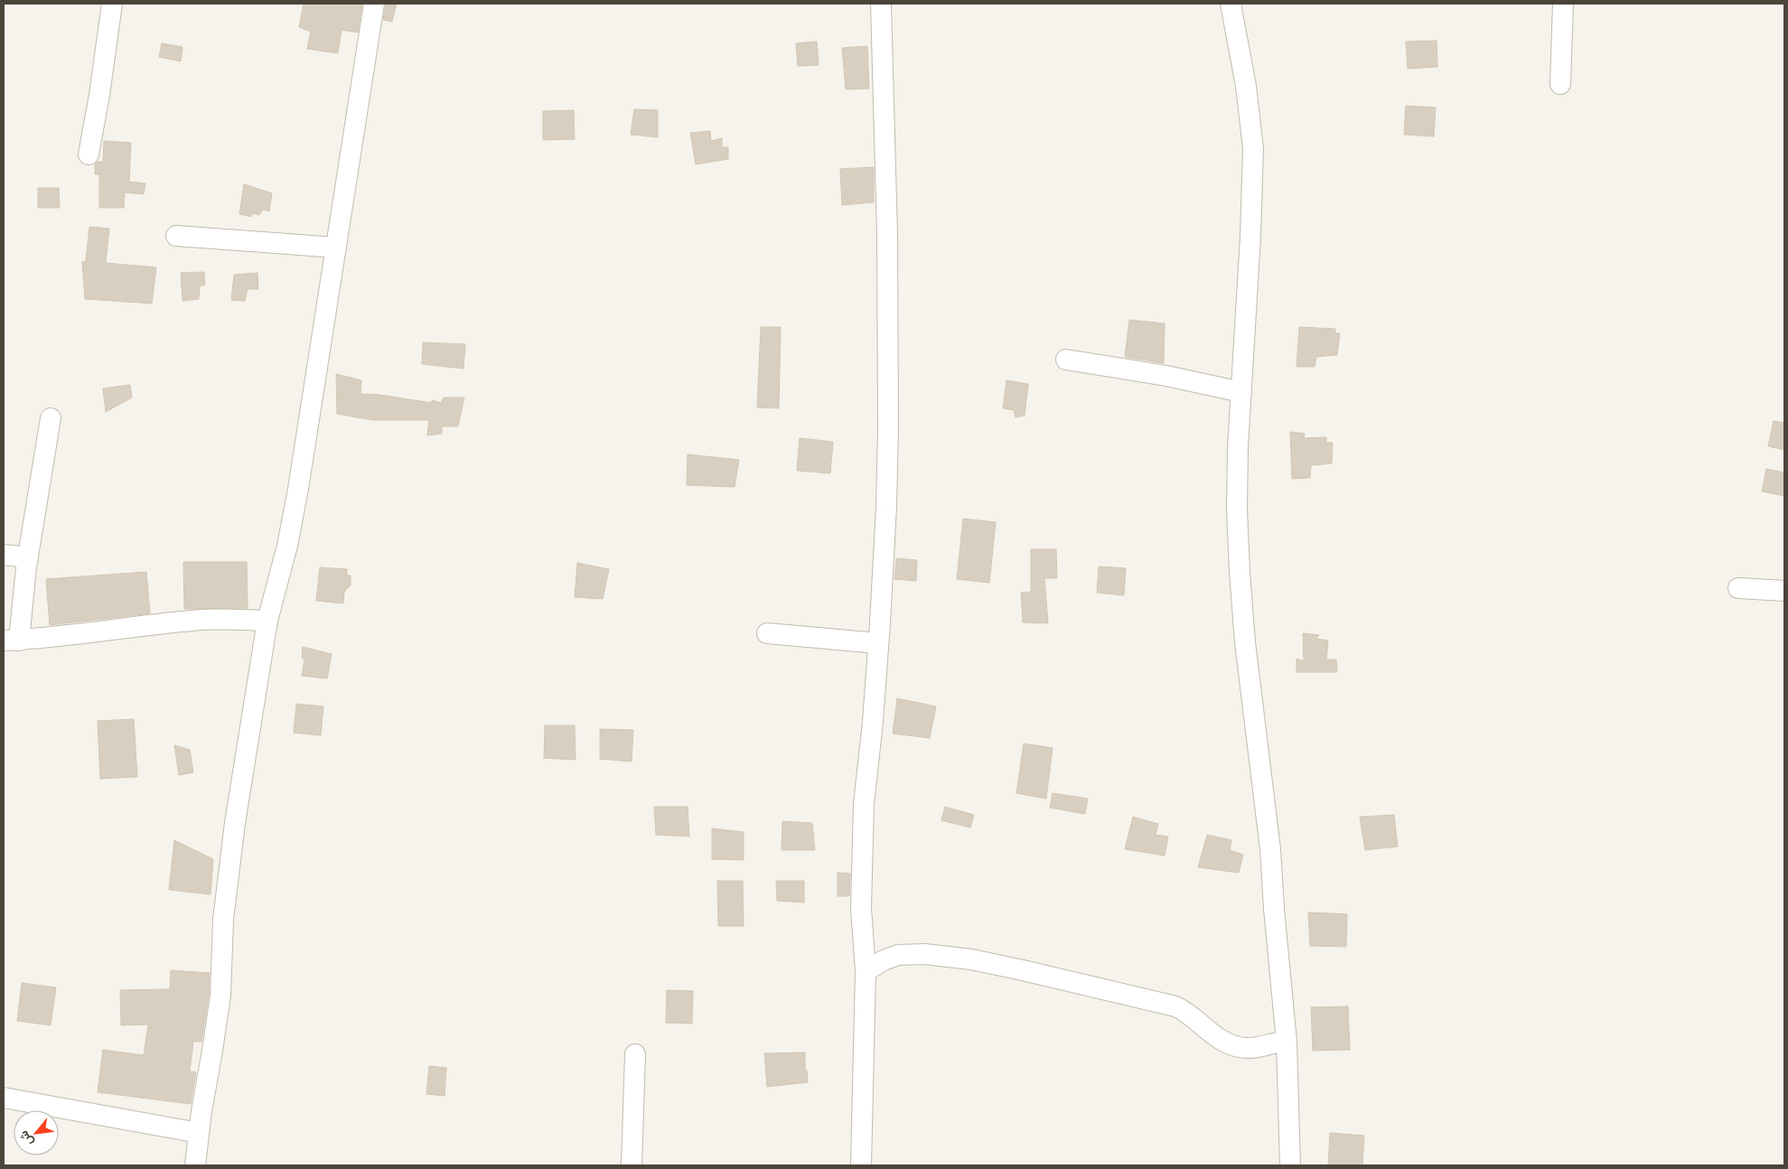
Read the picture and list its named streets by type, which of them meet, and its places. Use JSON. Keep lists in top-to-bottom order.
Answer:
{
  "north": "bottom left"
}
